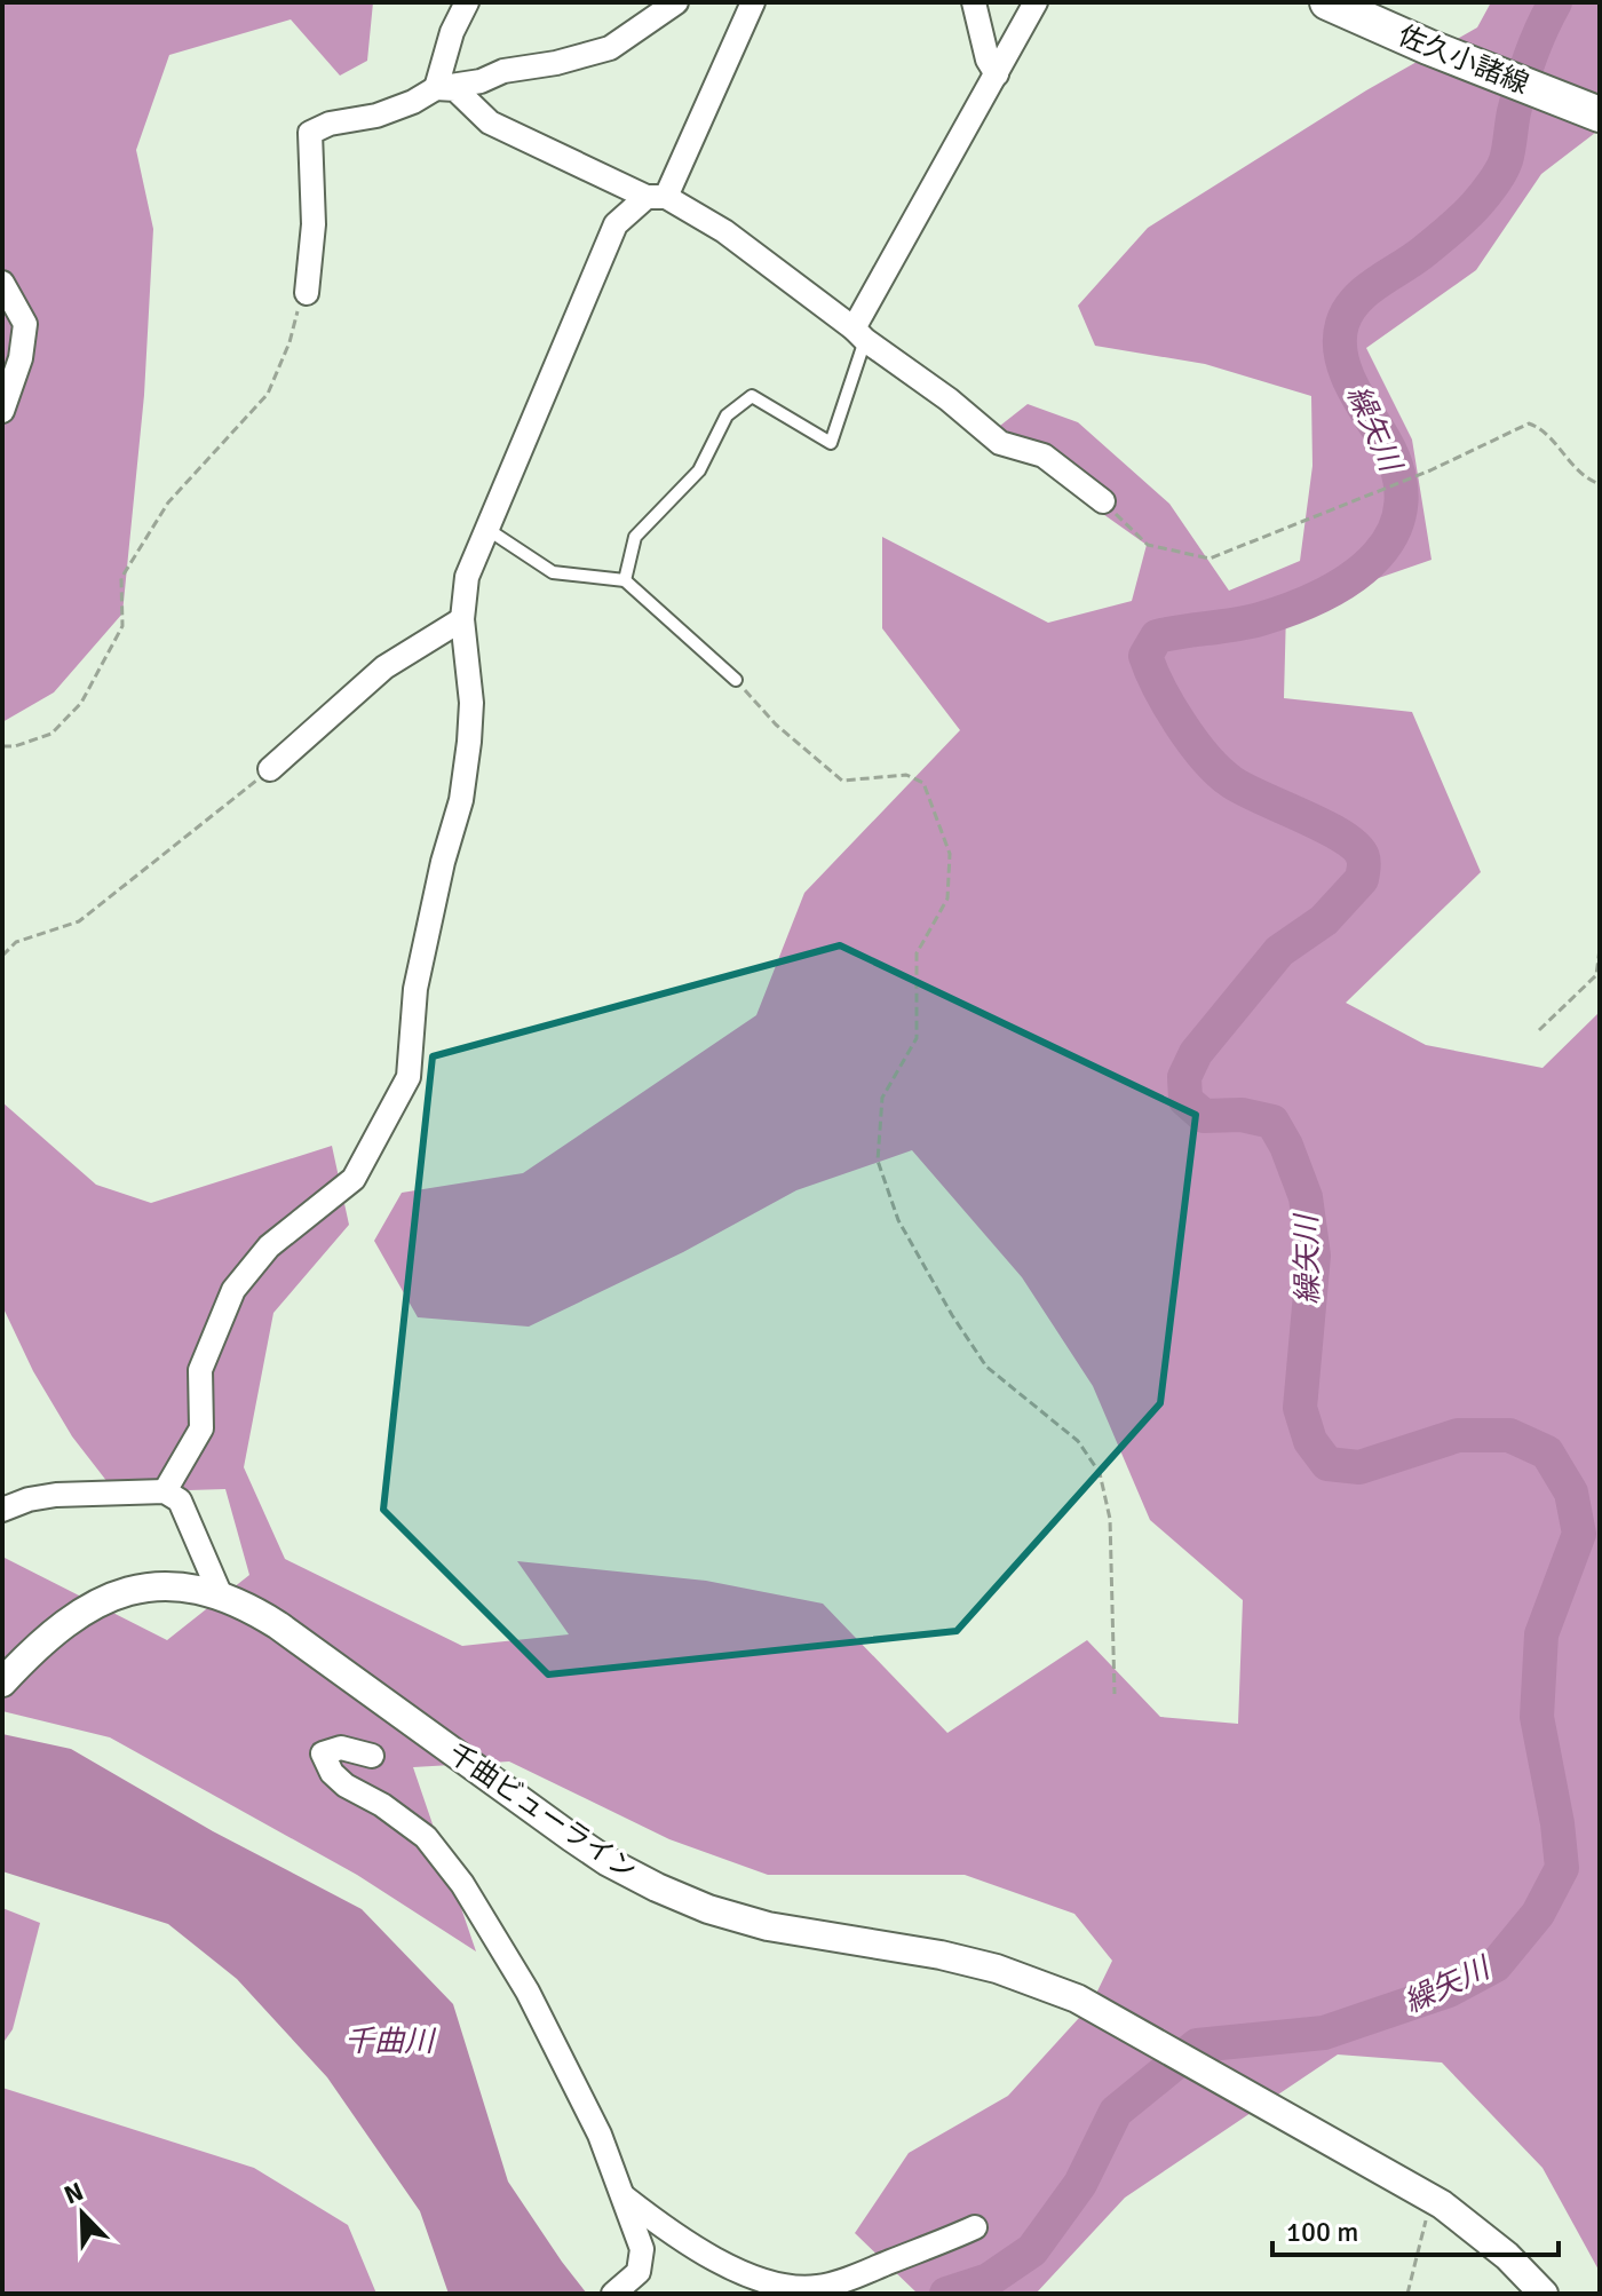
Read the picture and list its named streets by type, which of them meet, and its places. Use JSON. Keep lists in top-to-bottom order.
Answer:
{
  "streets": {
    "main road": ["佐久小諸線"],
    "street": ["千曲ビューライン"]
  },
  "water": ["繰矢川", "千曲川"],
  "scale_bar": "100 m",
  "north": "top left"
}
